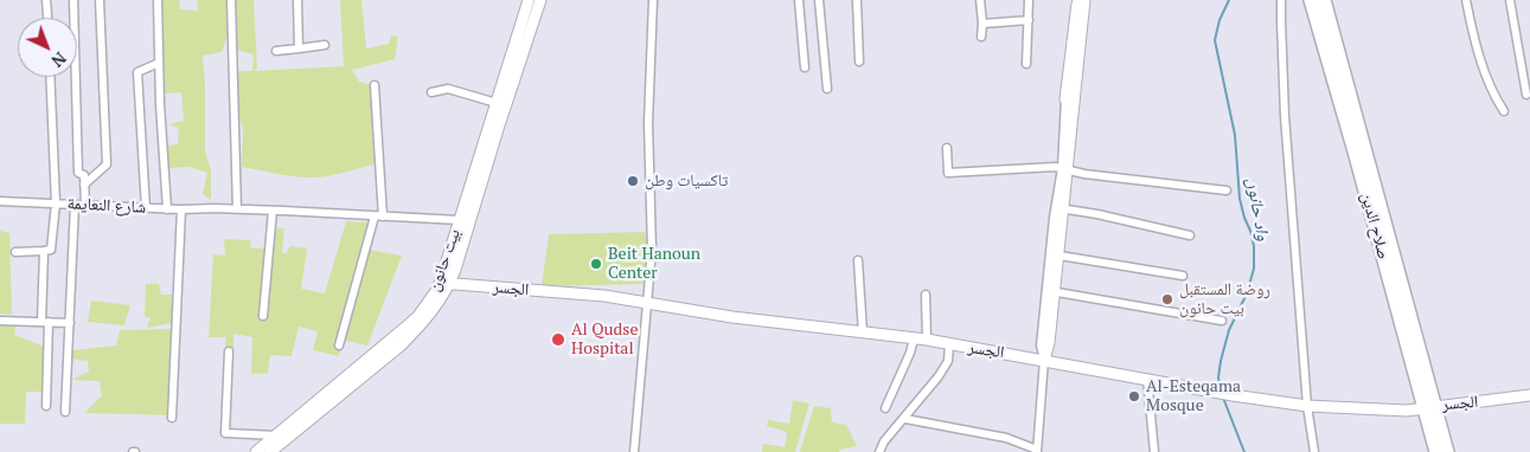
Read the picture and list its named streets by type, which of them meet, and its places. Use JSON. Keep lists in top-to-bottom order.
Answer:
{
  "streets": {
    "highway": ["صلاح الدين"],
    "street": ["شارع النعايمة", "بيت حانون", "الجسر"]
  },
  "crossings": [
    ["شارع النعايمة", "بيت حانون"],
    ["صلاح الدين", "الجسر"],
    ["بيت حانون", "الجسر"]
  ],
  "water": ["واد حانون"],
  "places": [
    "تاكسيات وطن",
    "Beit Hanoun Center",
    "روضة المستقبل بيت حانون",
    "Al Qudse Hospital",
    "Al-Esteqama Mosque"
  ],
  "north": "bottom right"
}
